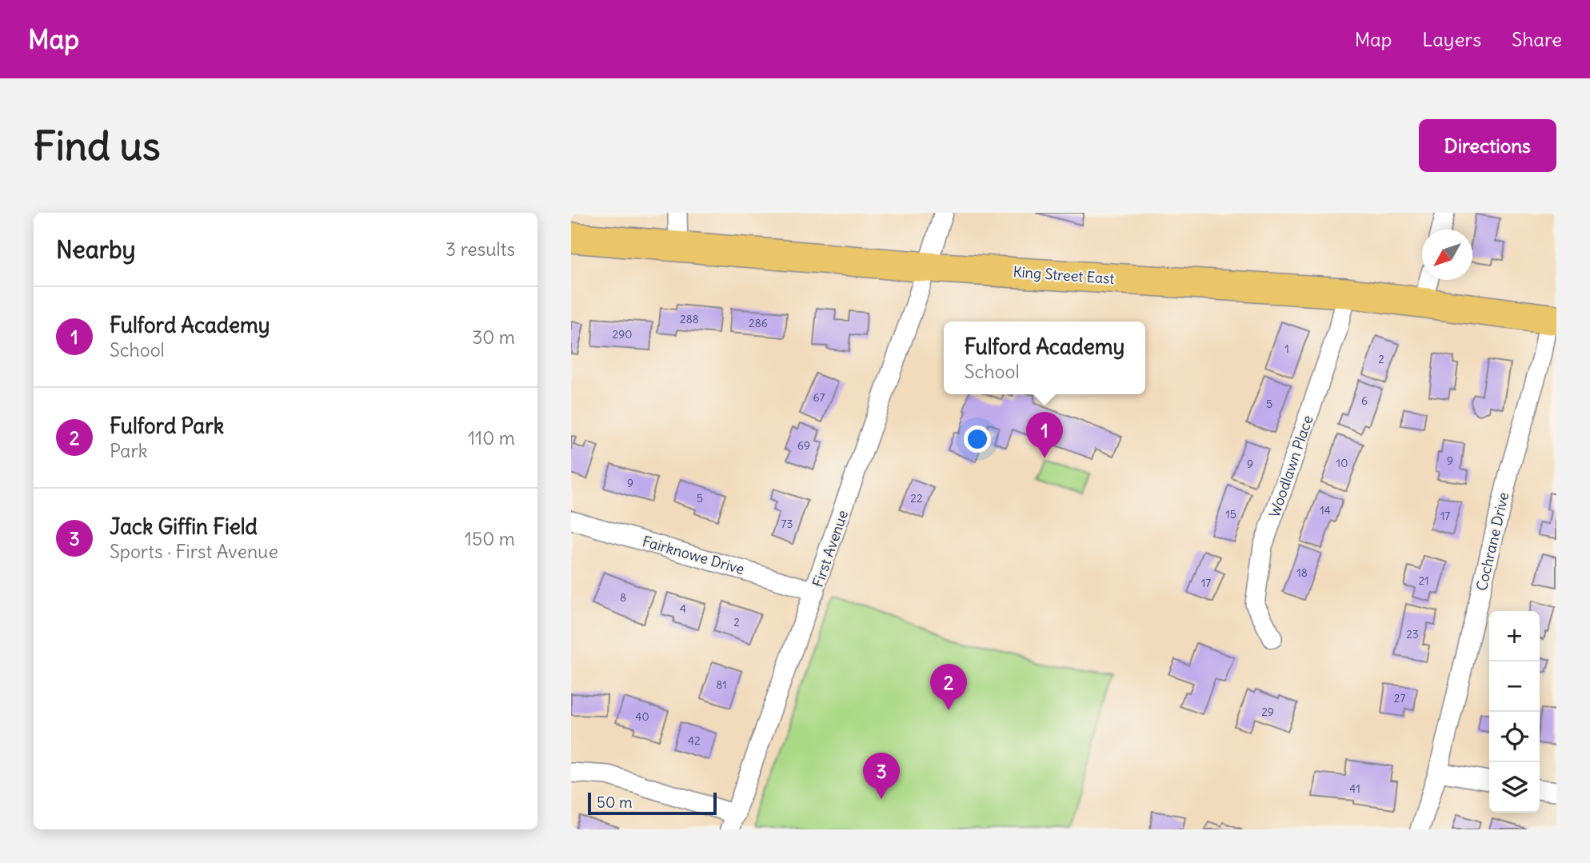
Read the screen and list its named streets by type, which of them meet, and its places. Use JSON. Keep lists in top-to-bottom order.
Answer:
{
  "streets": {
    "main road": ["King Street East"],
    "street": [
      "Woodlawn Place",
      "Cochrane Drive",
      "First Avenue",
      "Fairknowe Drive"
    ]
  },
  "crossings": [
    ["King Street East", "Woodlawn Place"],
    ["King Street East", "Cochrane Drive"],
    ["King Street East", "First Avenue"],
    ["First Avenue", "Fairknowe Drive"]
  ],
  "house_numbers": [
    "288",
    "286",
    "290",
    "1",
    "2",
    "67",
    "6",
    "5",
    "69",
    "9",
    "10",
    "9",
    "9",
    "5",
    "22",
    "14",
    "15",
    "17",
    "73",
    "18",
    "21",
    "17",
    "8",
    "4",
    "2",
    "23",
    "81",
    "27",
    "29",
    "40",
    "42",
    "41"
  ],
  "scale_bar": "50 m",
  "north": "bottom left",
  "page": {
    "header": "Map",
    "nav": ["Map", "Layers", "Share"],
    "buttons": "Directions",
    "title": "Find us",
    "heading": ["Nearby", "3 results"],
    "list": [
      {
        "mark": "1",
        "name": "Fulford Academy",
        "note": "School",
        "value": "30 m"
      },
      {
        "mark": "2",
        "name": "Fulford Park",
        "note": "Park",
        "value": "110 m"
      },
      {
        "mark": "3",
        "name": "Jack Giffin Field",
        "note": "Sports · First Avenue",
        "value": "150 m"
      }
    ],
    "popup": ["Fulford Academy", "School"],
    "pins": ["1", "2", "3"],
    "map_buttons": ["+", "−"],
    "scale": "50 m"
  }
}
